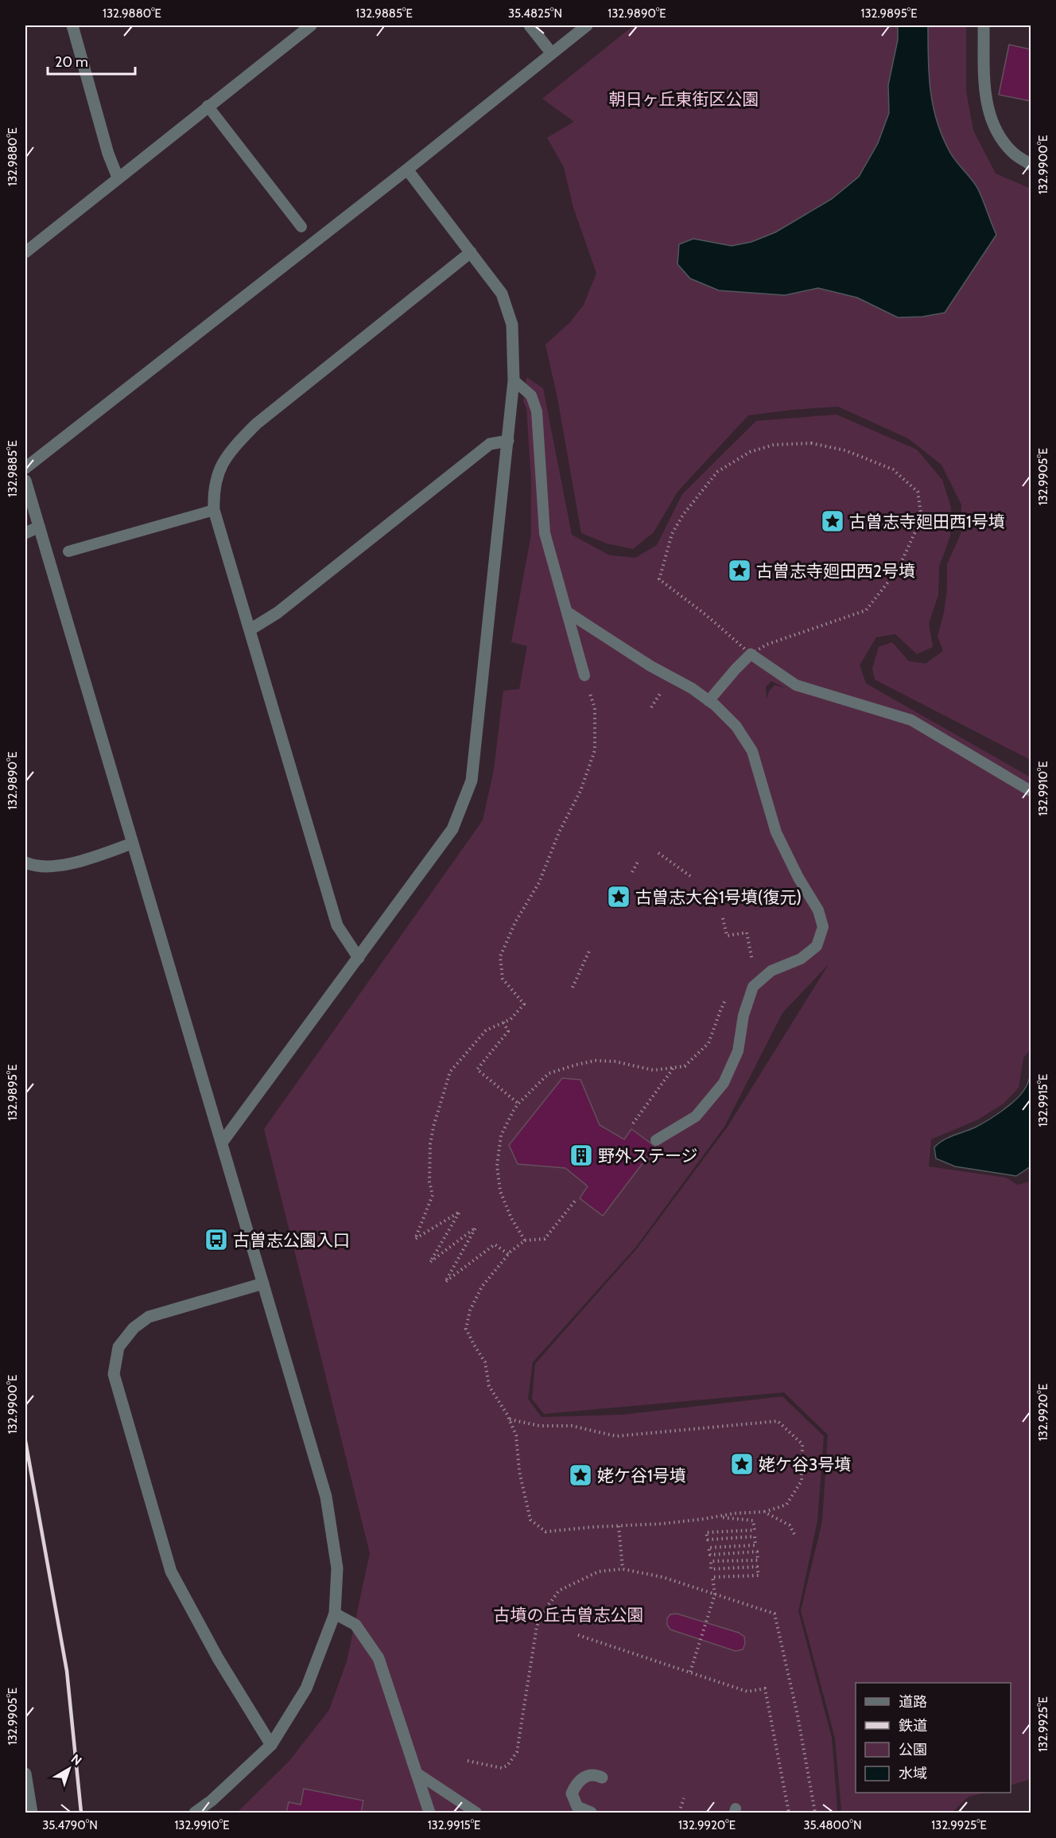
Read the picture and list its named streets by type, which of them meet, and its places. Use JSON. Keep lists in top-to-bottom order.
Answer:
{
  "parks": ["朝日ヶ丘東街区公園", "古墳の丘古曽志公園"],
  "places": {
    "place": [
      "古曽志寺廻田西1号墳",
      "古曽志寺廻田西2号墳",
      "古曽志大谷1号墳(復元)",
      "姥ケ谷3号墳",
      "姥ケ谷1号墳"
    ],
    "building": ["野外ステージ"],
    "bus stop": ["古曽志公園入口"]
  },
  "legend": [
    "道路",
    "鉄道",
    "公園",
    "水域"
  ],
  "scale_bar": "20 m",
  "north": "top right",
  "coordinates": [
    "132.9880°E",
    "132.9885°E",
    "35.4825°N",
    "132.9890°E",
    "132.9895°E",
    "132.9900°E",
    "132.9905°E",
    "132.9910°E",
    "132.9915°E",
    "132.9920°E",
    "132.9925°E",
    "35.4790°N",
    "35.4800°N"
  ]
}
